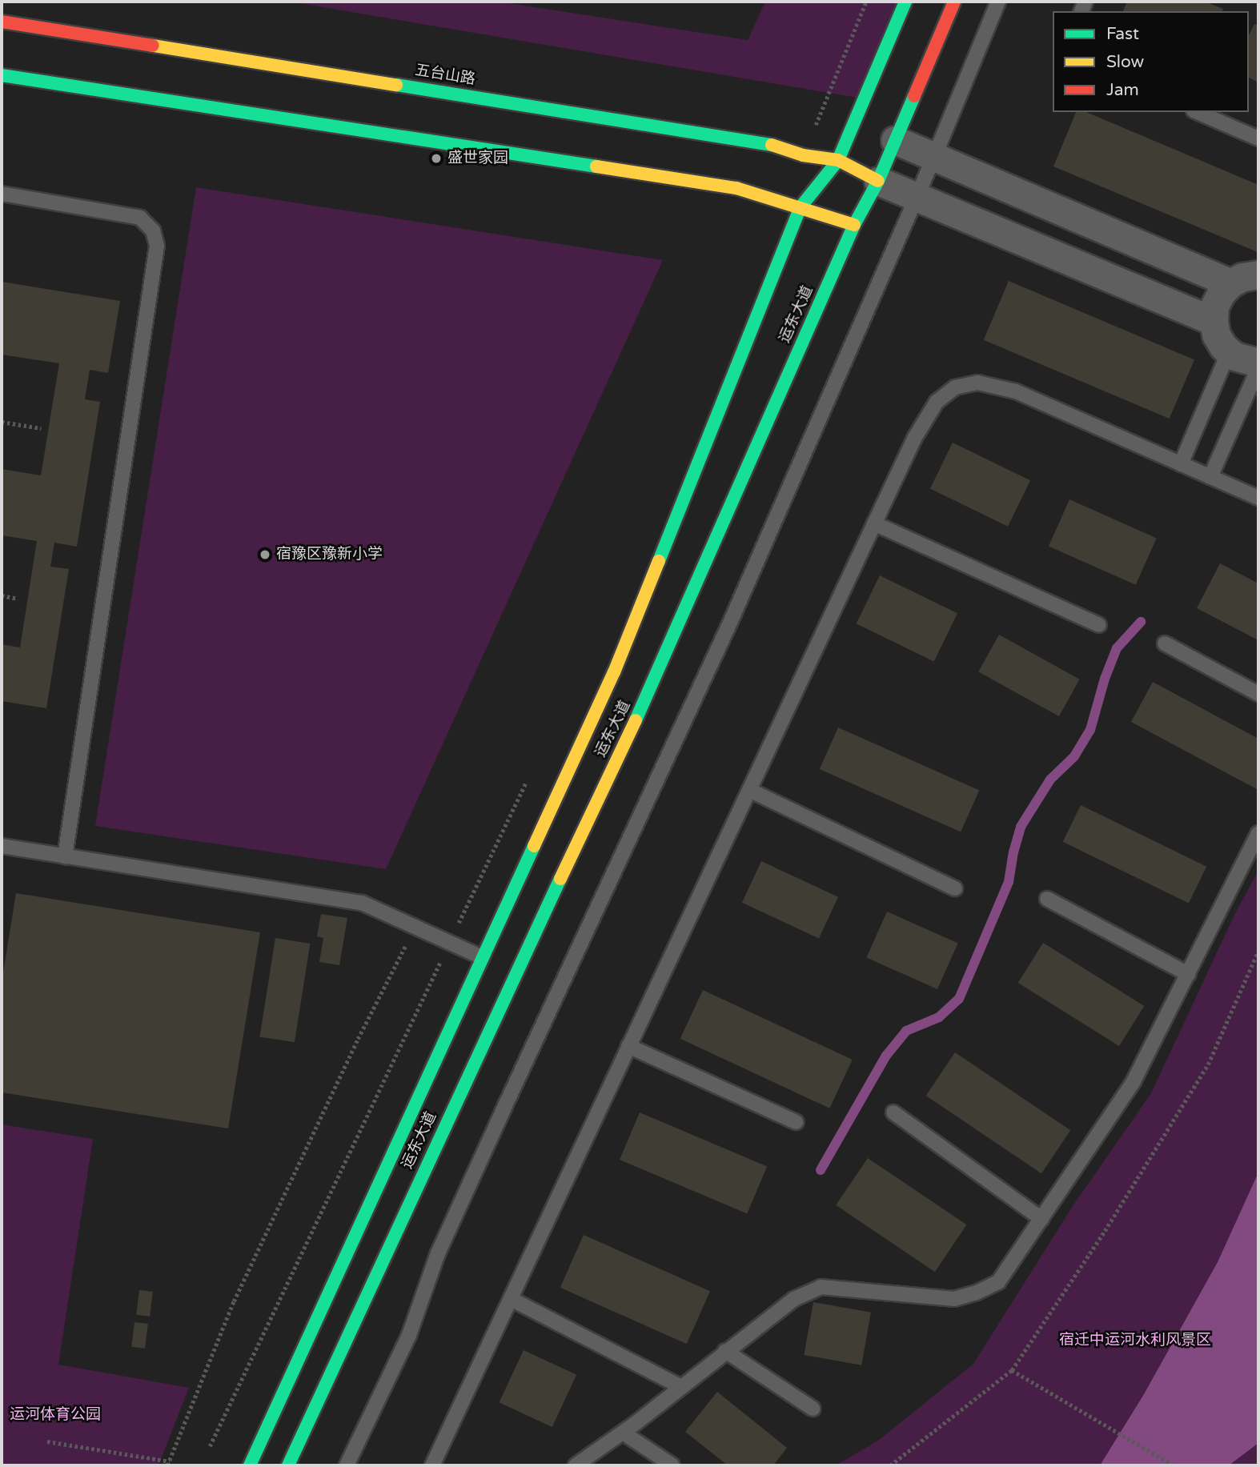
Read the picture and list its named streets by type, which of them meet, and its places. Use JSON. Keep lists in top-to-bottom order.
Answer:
{
  "streets": {
    "main road": ["五台山路", "运东大道"]
  },
  "crossings": [
    ["五台山路", "运东大道"]
  ],
  "parks": ["宿迁中运河水利风景区", "运河体育公园"],
  "places": ["盛世家园", "宿豫区豫新小学"],
  "legend": ["Fast", "Slow", "Jam"]
}
